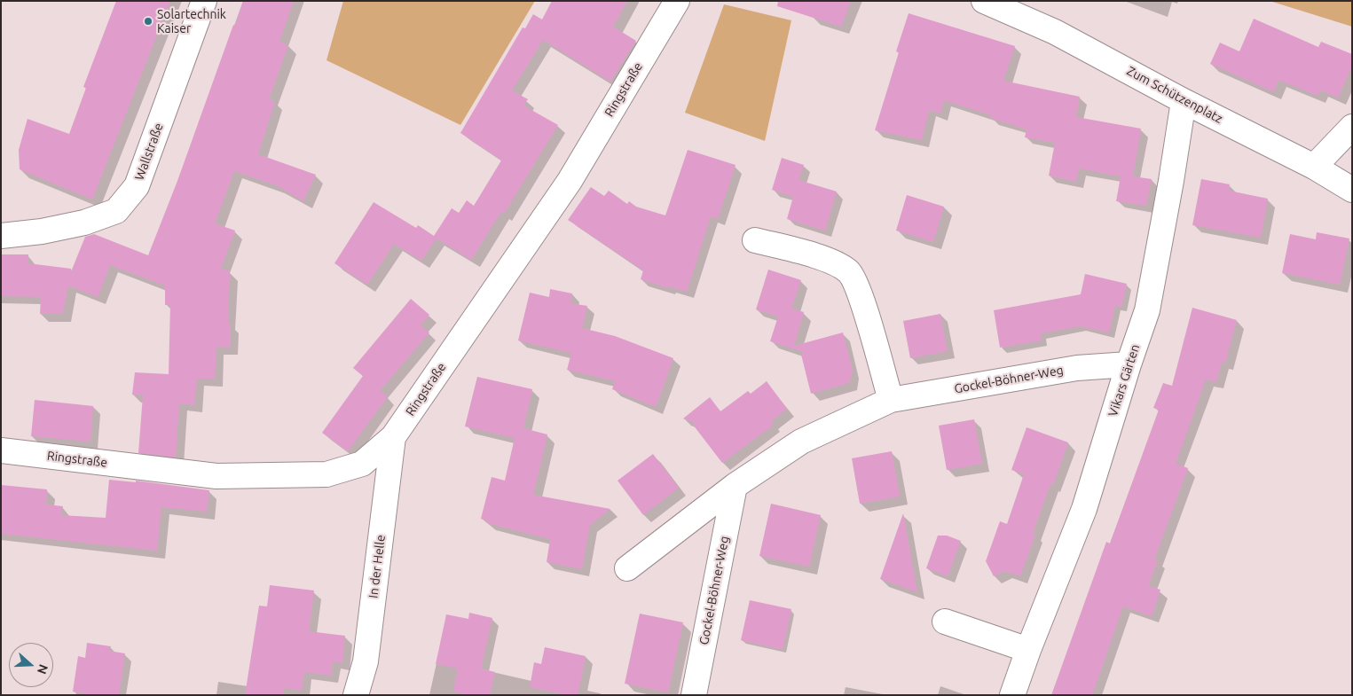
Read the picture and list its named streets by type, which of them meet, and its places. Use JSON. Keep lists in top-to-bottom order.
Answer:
{
  "streets": {
    "street": [
      "Ringstraße",
      "Zum Schützenplatz",
      "Wallstraße",
      "Gockel-Böhner-Weg",
      "Vikars Gärten",
      "In der Helle"
    ]
  },
  "crossings": [
    ["Ringstraße", "In der Helle"],
    ["Zum Schützenplatz", "Vikars Gärten"],
    ["Gockel-Böhner-Weg", "Vikars Gärten"]
  ],
  "places": ["Solartechnik Kaiser"],
  "north": "right"
}
